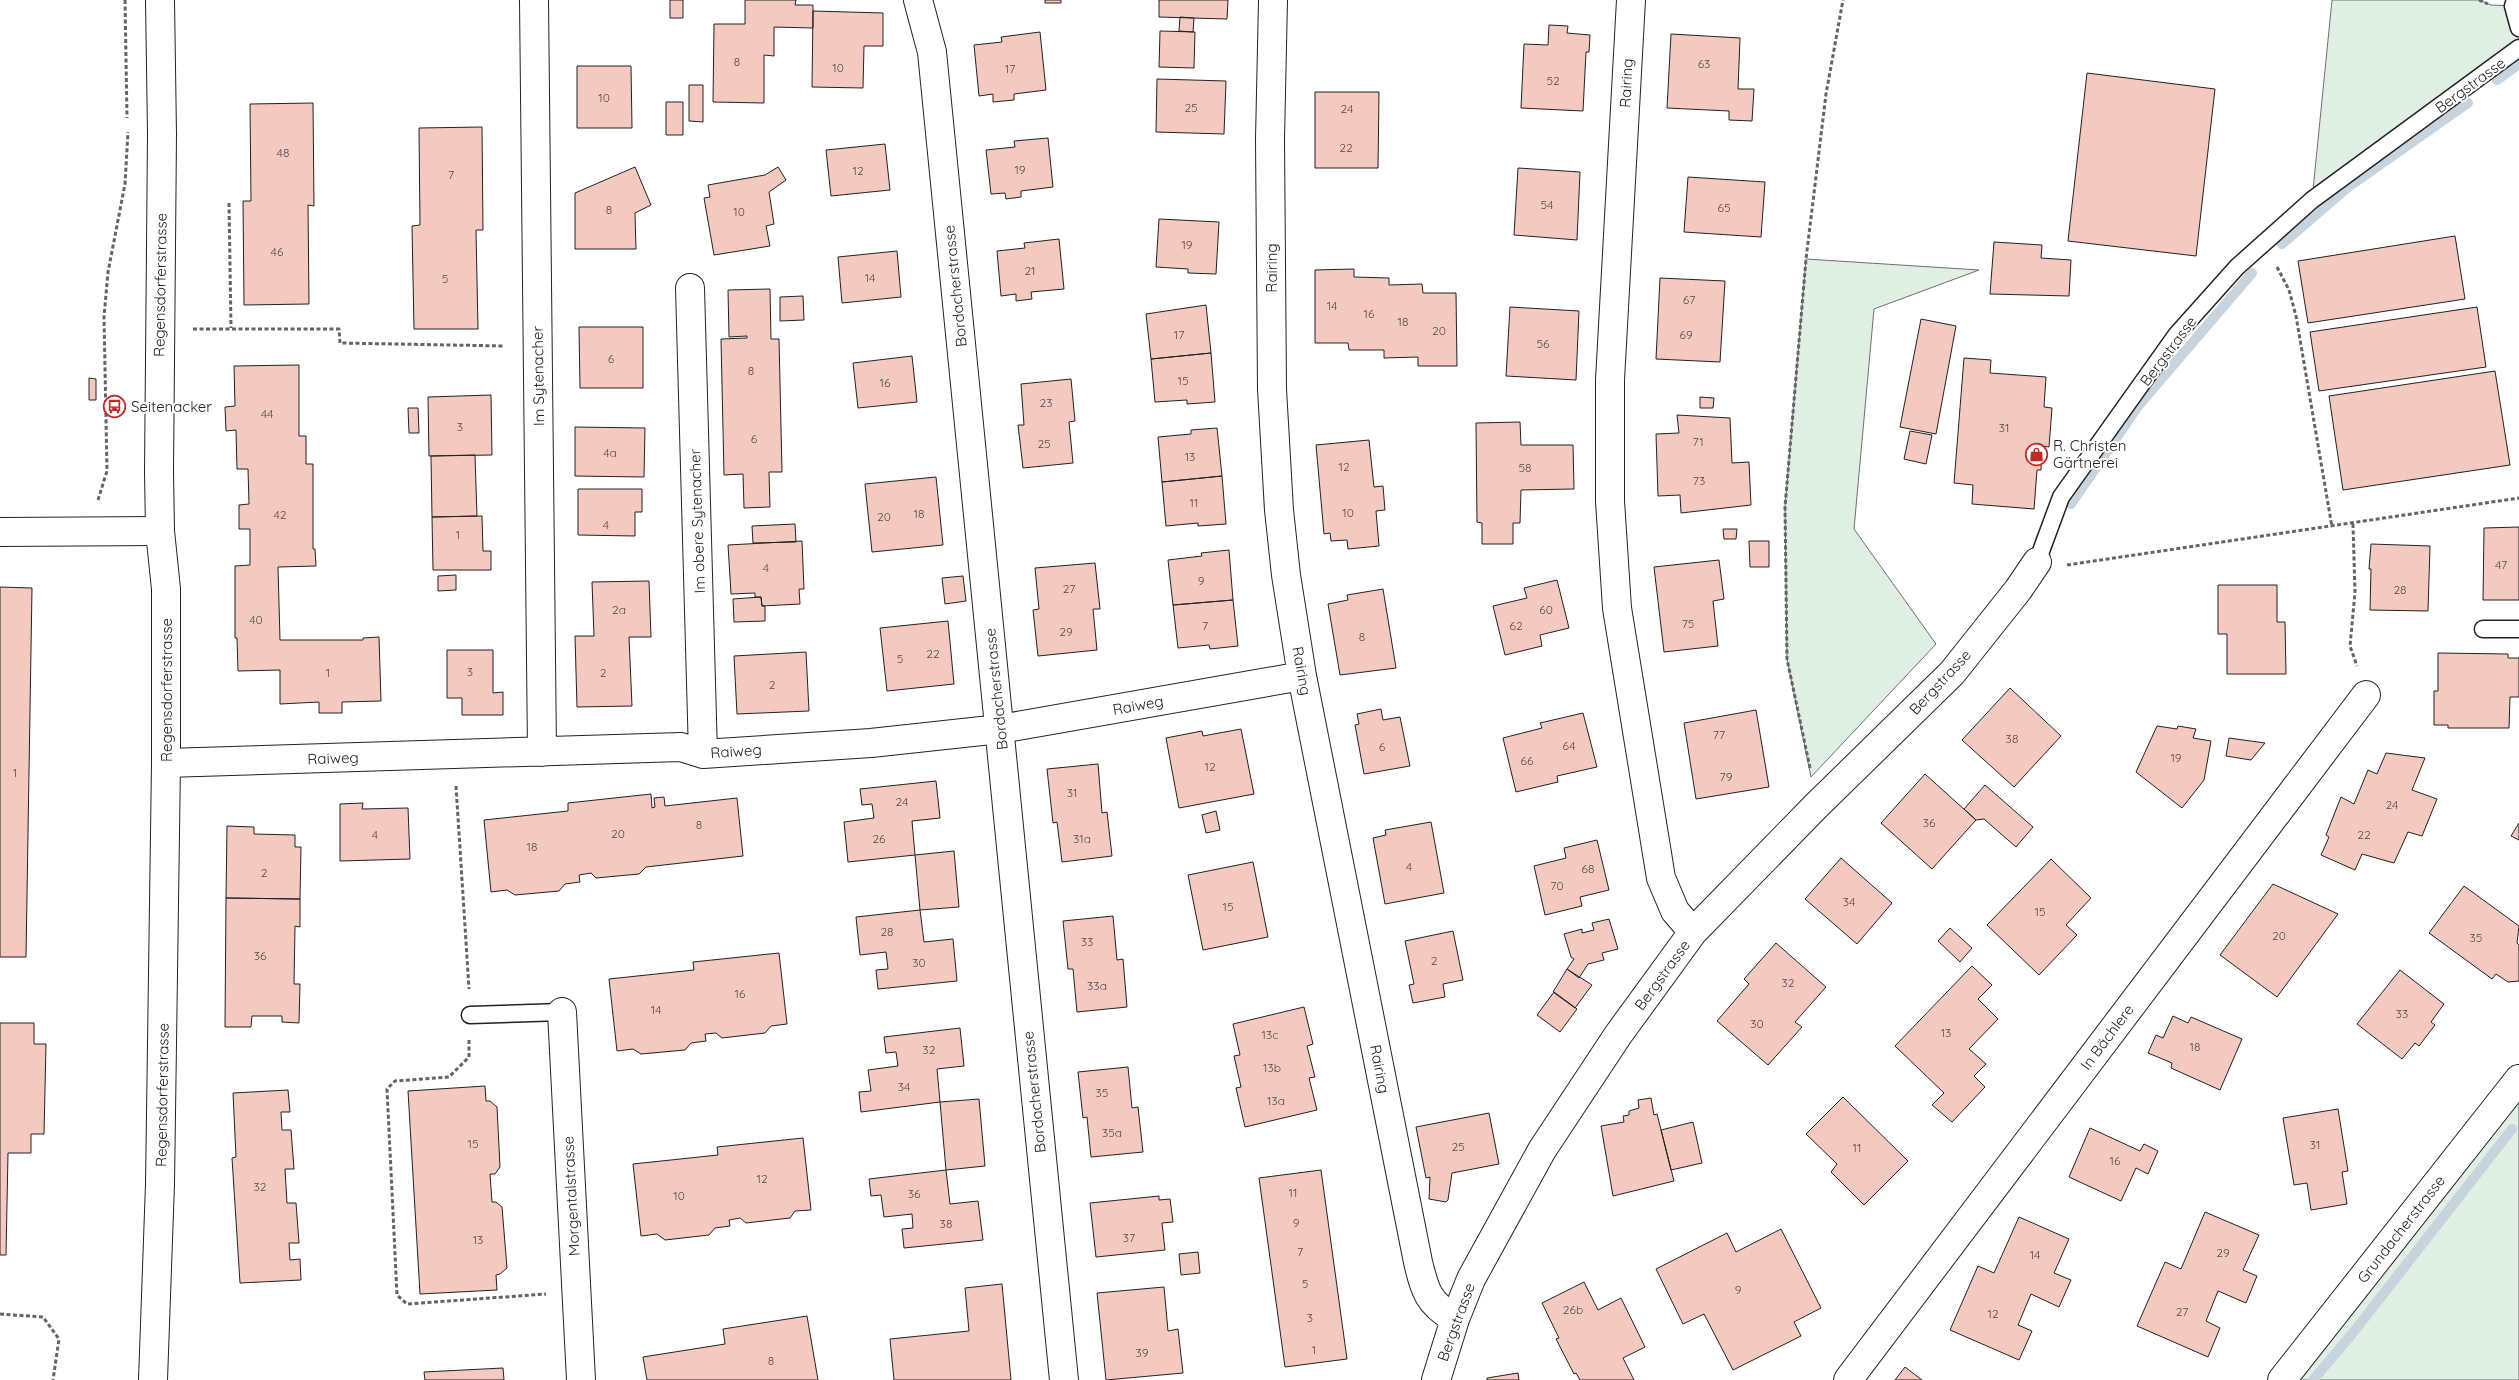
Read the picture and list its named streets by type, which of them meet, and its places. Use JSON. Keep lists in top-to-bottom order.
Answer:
{
  "streets": {
    "street": [
      "Rairing",
      "Bergstrasse",
      "Regensdorferstrasse",
      "Bordacherstrasse",
      "Im Sytenacher",
      "Im obere Sytenacher",
      "Raiweg",
      "In Bächlere",
      "Morgentalstrasse",
      "Grundacherstrasse"
    ]
  },
  "crossings": [
    ["Rairing", "Bergstrasse"],
    ["Rairing", "Raiweg"],
    ["Regensdorferstrasse", "Raiweg"],
    ["Bordacherstrasse", "Raiweg"],
    ["Im Sytenacher", "Raiweg"],
    ["Im obere Sytenacher", "Raiweg"]
  ],
  "places": {
    "bus stop": ["Seitenacker"],
    "shop": ["R. Christen Gärtnerei"]
  },
  "house_numbers": [
    "8",
    "63",
    "10",
    "17",
    "52",
    "10",
    "25",
    "24",
    "22",
    "48",
    "19",
    "12",
    "7",
    "54",
    "65",
    "8",
    "10",
    "19",
    "46",
    "21",
    "14",
    "5",
    "67",
    "14",
    "16",
    "18",
    "20",
    "17",
    "69",
    "56",
    "6",
    "8",
    "15",
    "16",
    "23",
    "44",
    "3",
    "31",
    "6",
    "71",
    "25",
    "4a",
    "13",
    "12",
    "58",
    "73",
    "11",
    "10",
    "18",
    "42",
    "20",
    "4",
    "1",
    "47",
    "4",
    "9",
    "27",
    "28",
    "2a",
    "60",
    "40",
    "75",
    "7",
    "62",
    "29",
    "8",
    "22",
    "5",
    "3",
    "1",
    "2",
    "2",
    "77",
    "38",
    "64",
    "6",
    "19",
    "66",
    "12",
    "1",
    "79",
    "31",
    "24",
    "24",
    "36",
    "8",
    "20",
    "4",
    "22",
    "26",
    "31a",
    "18",
    "4",
    "68",
    "2",
    "70",
    "34",
    "15",
    "15",
    "28",
    "20",
    "35",
    "33",
    "36",
    "2",
    "30",
    "32",
    "33a",
    "16",
    "14",
    "33",
    "30",
    "13",
    "13c",
    "18",
    "32",
    "13b",
    "34",
    "35",
    "13a",
    "35a",
    "15",
    "31",
    "25",
    "11",
    "16",
    "12",
    "32",
    "11",
    "36",
    "10",
    "9",
    "38",
    "37",
    "13",
    "7",
    "29",
    "14",
    "5",
    "9",
    "26b",
    "27",
    "12",
    "3",
    "1",
    "39",
    "8"
  ]
}
